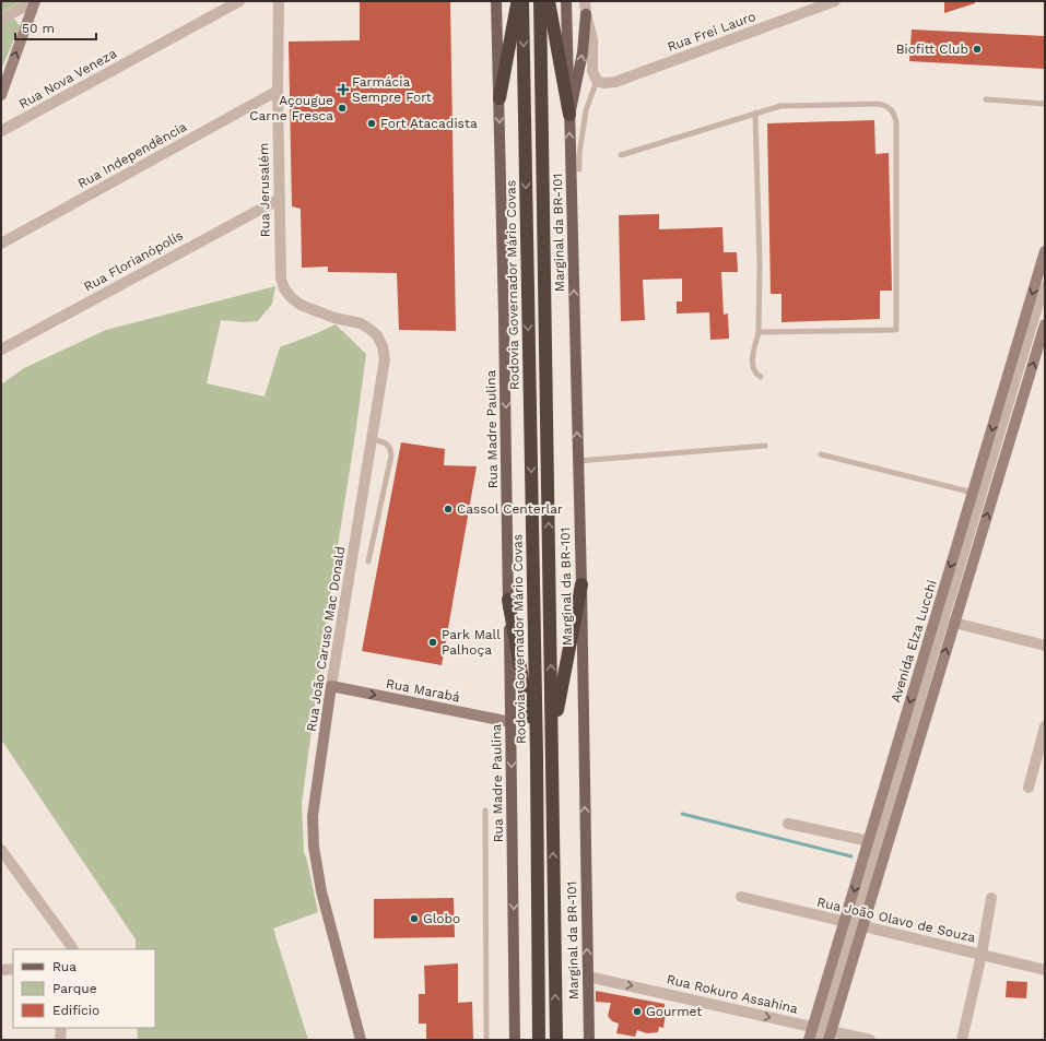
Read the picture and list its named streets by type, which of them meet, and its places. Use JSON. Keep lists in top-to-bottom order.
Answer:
{
  "streets": {
    "highway": ["Rodovia Governador Mário Covas"],
    "main road": [
      "Marginal da BR-101",
      "Rua Madre Paulina",
      "Rua João Caruso Mac Donald",
      "Avenida Elza Lucchi",
      "Rua Marabá"
    ],
    "street": [
      "Rua Frei Lauro",
      "Rua Nova Veneza",
      "Rua Independência",
      "Rua Jerusalém",
      "Rua Florianópolis",
      "Rua João Olavo de Souza",
      "Rua Rokuro Assahina"
    ]
  },
  "crossings": [
    ["Rua Independência", "Rua Jerusalém"],
    ["Rua Jerusalém", "Rua Florianópolis"],
    ["Rua Jerusalém", "Rua João Caruso Mac Donald"],
    ["Marginal da BR-101", "Rua Rokuro Assahina"],
    ["Rua Madre Paulina", "Rua Marabá"],
    ["Rua João Caruso Mac Donald", "Rua Marabá"],
    ["Avenida Elza Lucchi", "Rua João Olavo de Souza"],
    ["Avenida Elza Lucchi", "Rua Rokuro Assahina"]
  ],
  "one_way": [
    "Marginal da BR-101",
    "Rua Madre Paulina",
    "Rua Marabá",
    "Rua Rokuro Assahina"
  ],
  "places": {
    "other": [
      "Biofitt Club",
      "Açougue Carne Fresca",
      "Fort Atacadista",
      "Cassol Centerlar",
      "Park Mall Palhoça",
      "Globo",
      "Gourmet"
    ],
    "health": ["Farmácia Sempre Fort"]
  },
  "legend": ["Rua", "Parque", "Edifício"],
  "scale_bar": "50 m"
}
